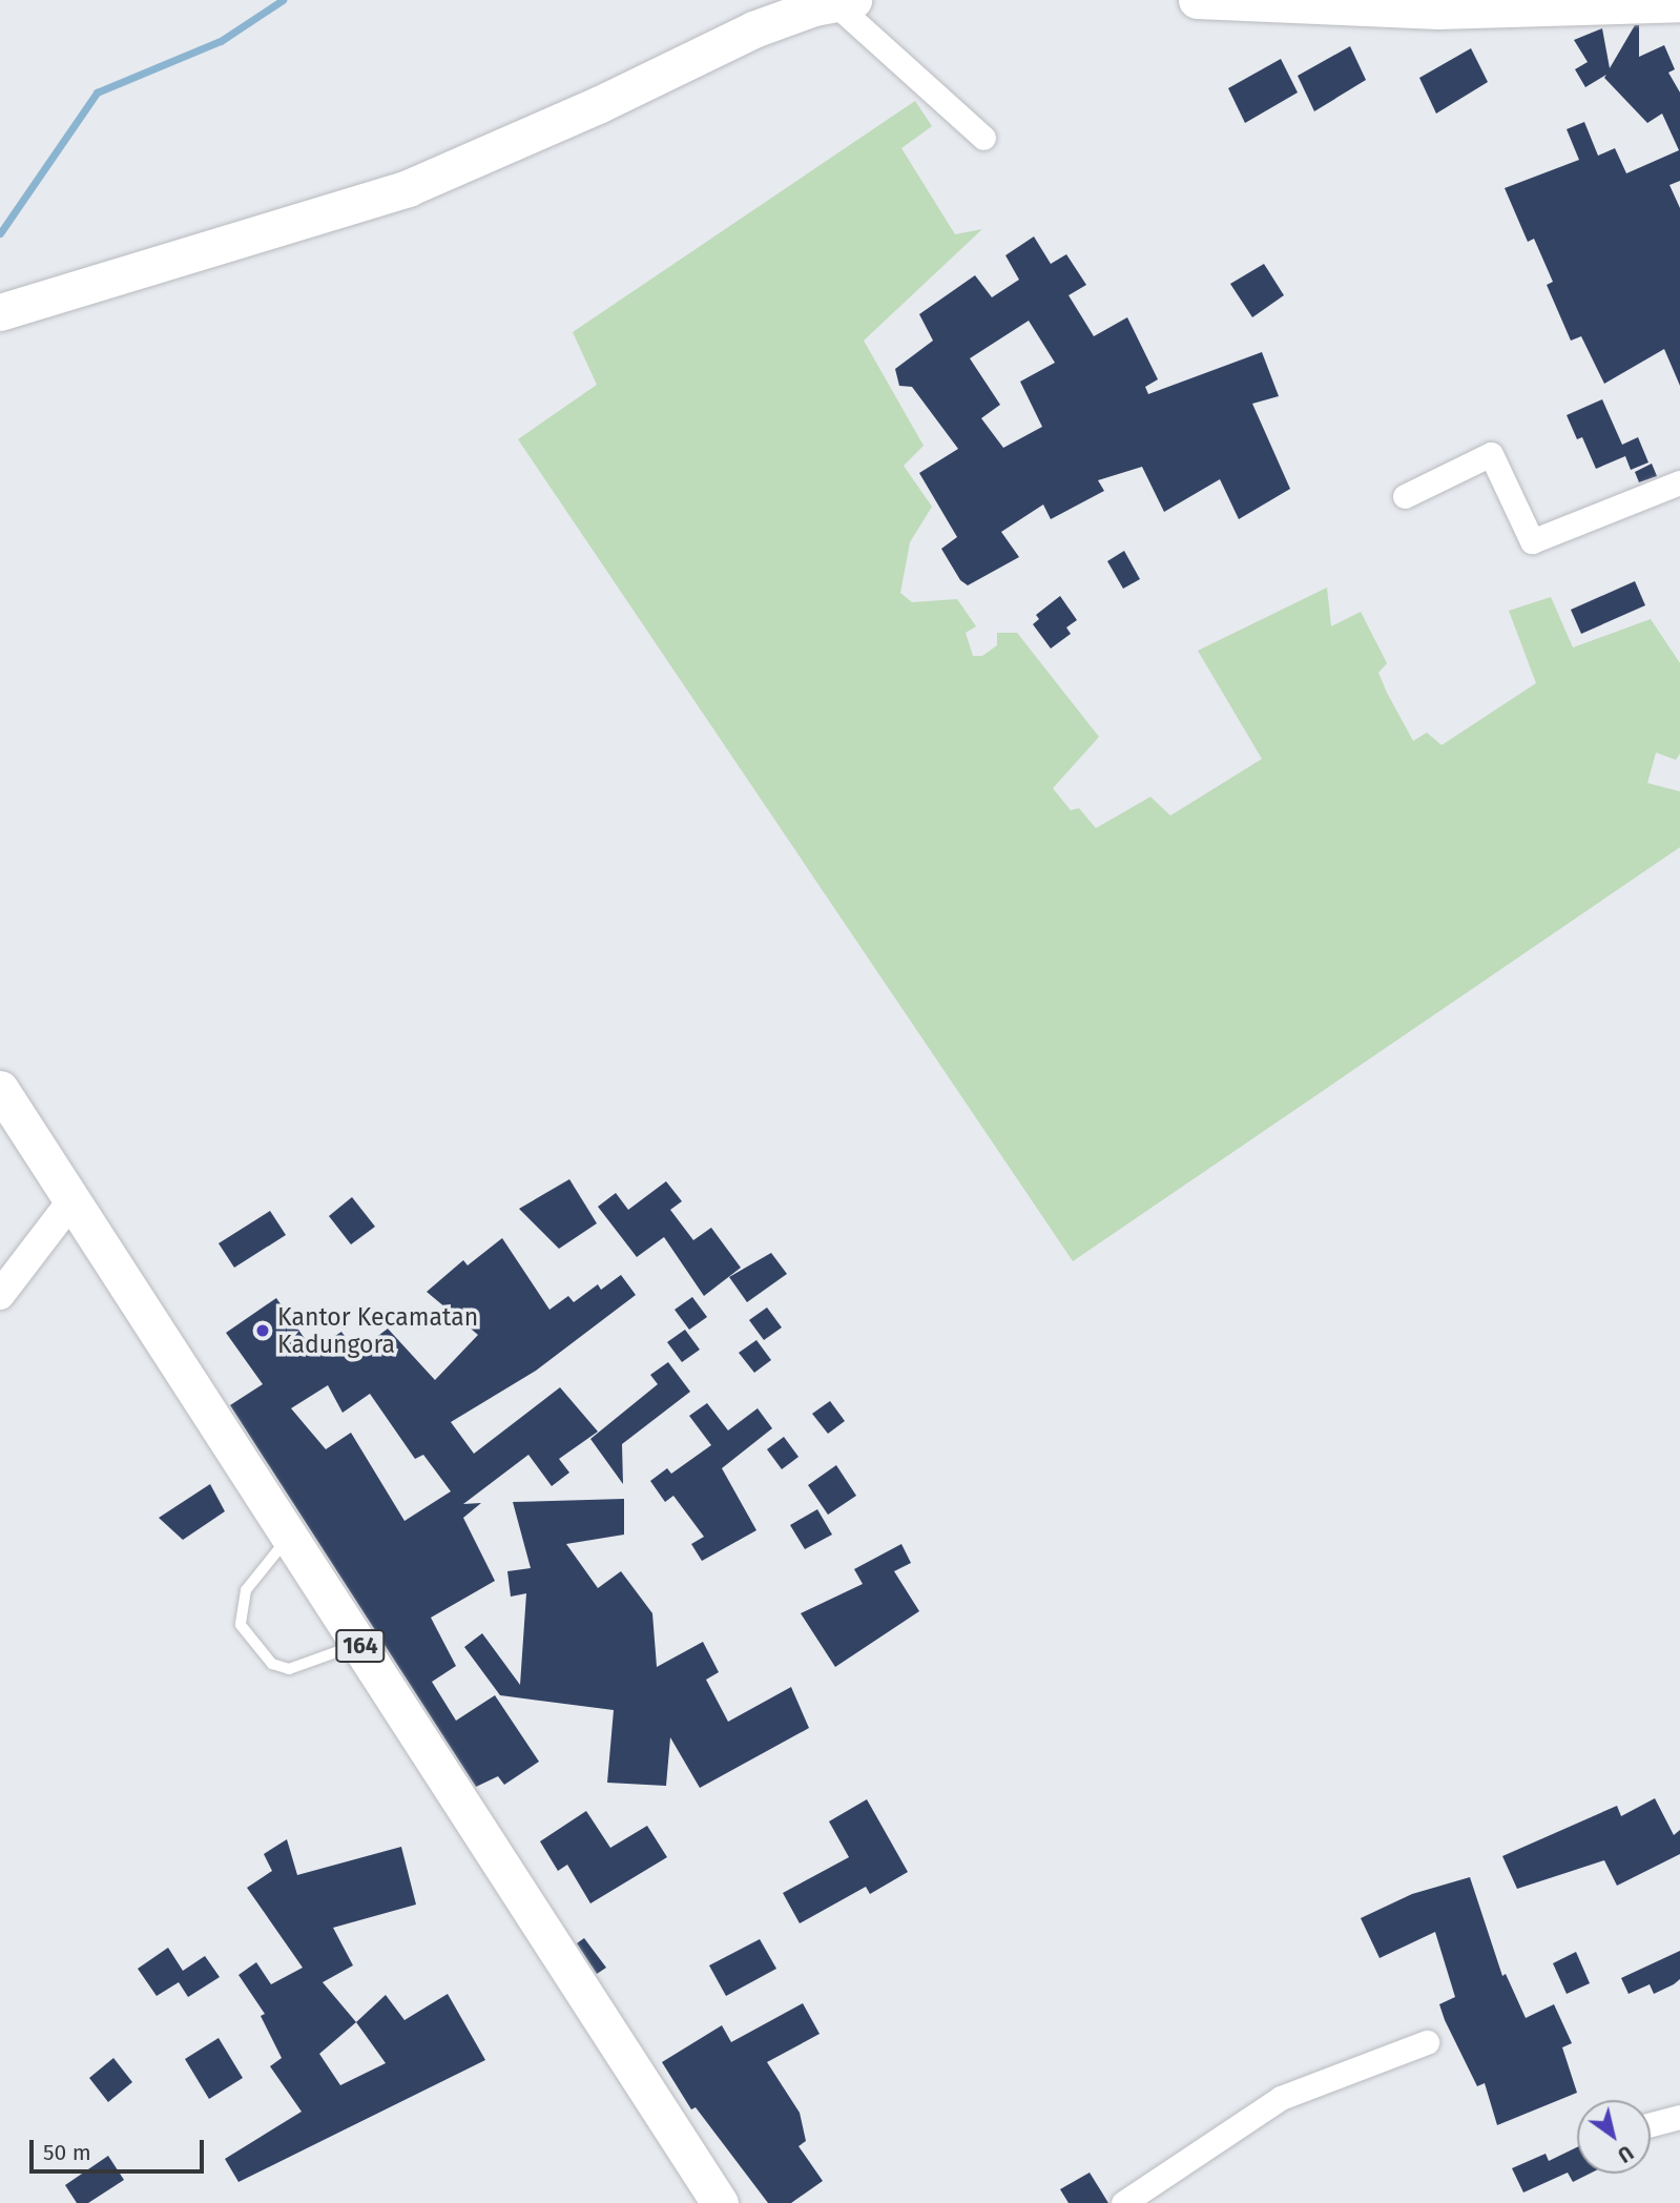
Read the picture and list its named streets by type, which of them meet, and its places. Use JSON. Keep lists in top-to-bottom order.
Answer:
{
  "streets": {
    "main road": ["164"]
  },
  "places": ["Kantor Kecamatan Kadungora"],
  "scale_bar": "50 m",
  "north": "bottom right"
}
